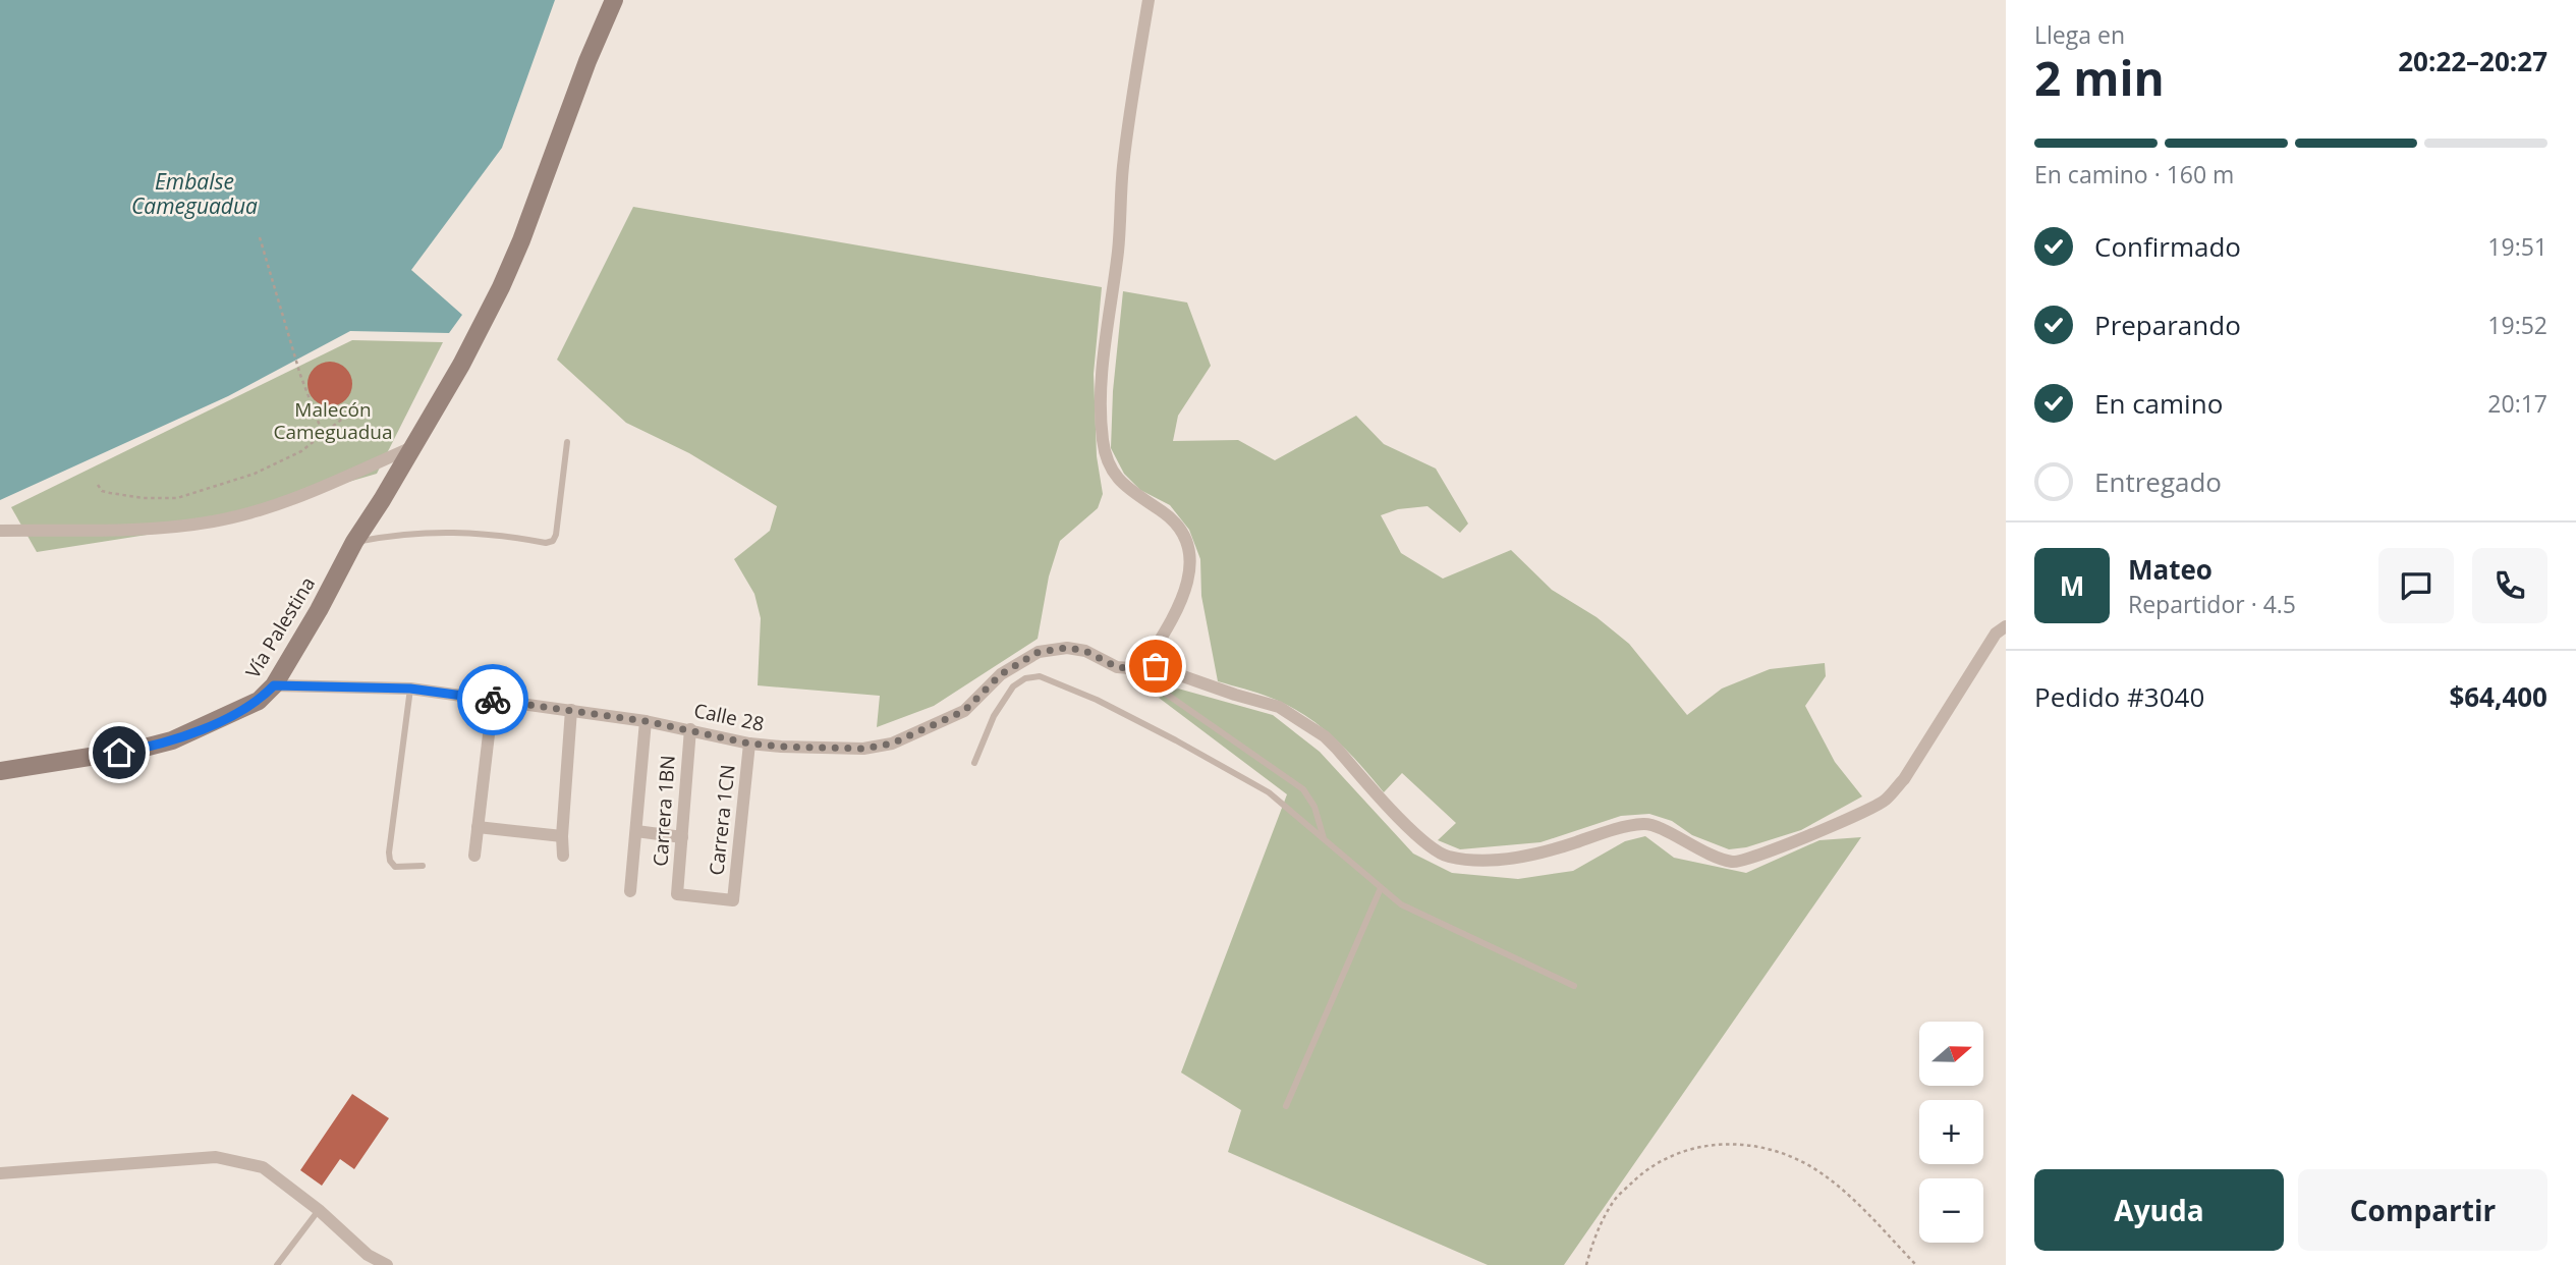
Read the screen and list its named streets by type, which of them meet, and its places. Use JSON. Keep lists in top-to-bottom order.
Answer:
{
  "streets": {
    "main road": ["Vía Palestina"],
    "street": ["Calle 28", "Carrera 1BN", "Carrera 1CN"]
  },
  "crossings": [
    ["Vía Palestina", "Calle 28"],
    ["Calle 28", "Carrera 1BN"],
    ["Calle 28", "Carrera 1CN"],
    ["Carrera 1BN", "Carrera 1CN"]
  ],
  "water": ["Embalse Cameguadua"],
  "parks": ["Malecón Cameguadua"],
  "north": "right",
  "page": {
    "heading": ["2 min", "Llega en", "20:22–20:27"],
    "panel": [
      "Mateo",
      "Repartidor · 4.5",
      "Pedido #3040",
      "$64,400"
    ],
    "bar": "En camino · 160 m",
    "list": [
      ["Confirmado", "19:51"],
      ["Preparando", "19:52"],
      ["En camino", "20:17"],
      "Entregado"
    ],
    "round": "M",
    "map_buttons": ["+", "−"],
    "buttons": ["Ayuda", "Compartir"]
  }
}
